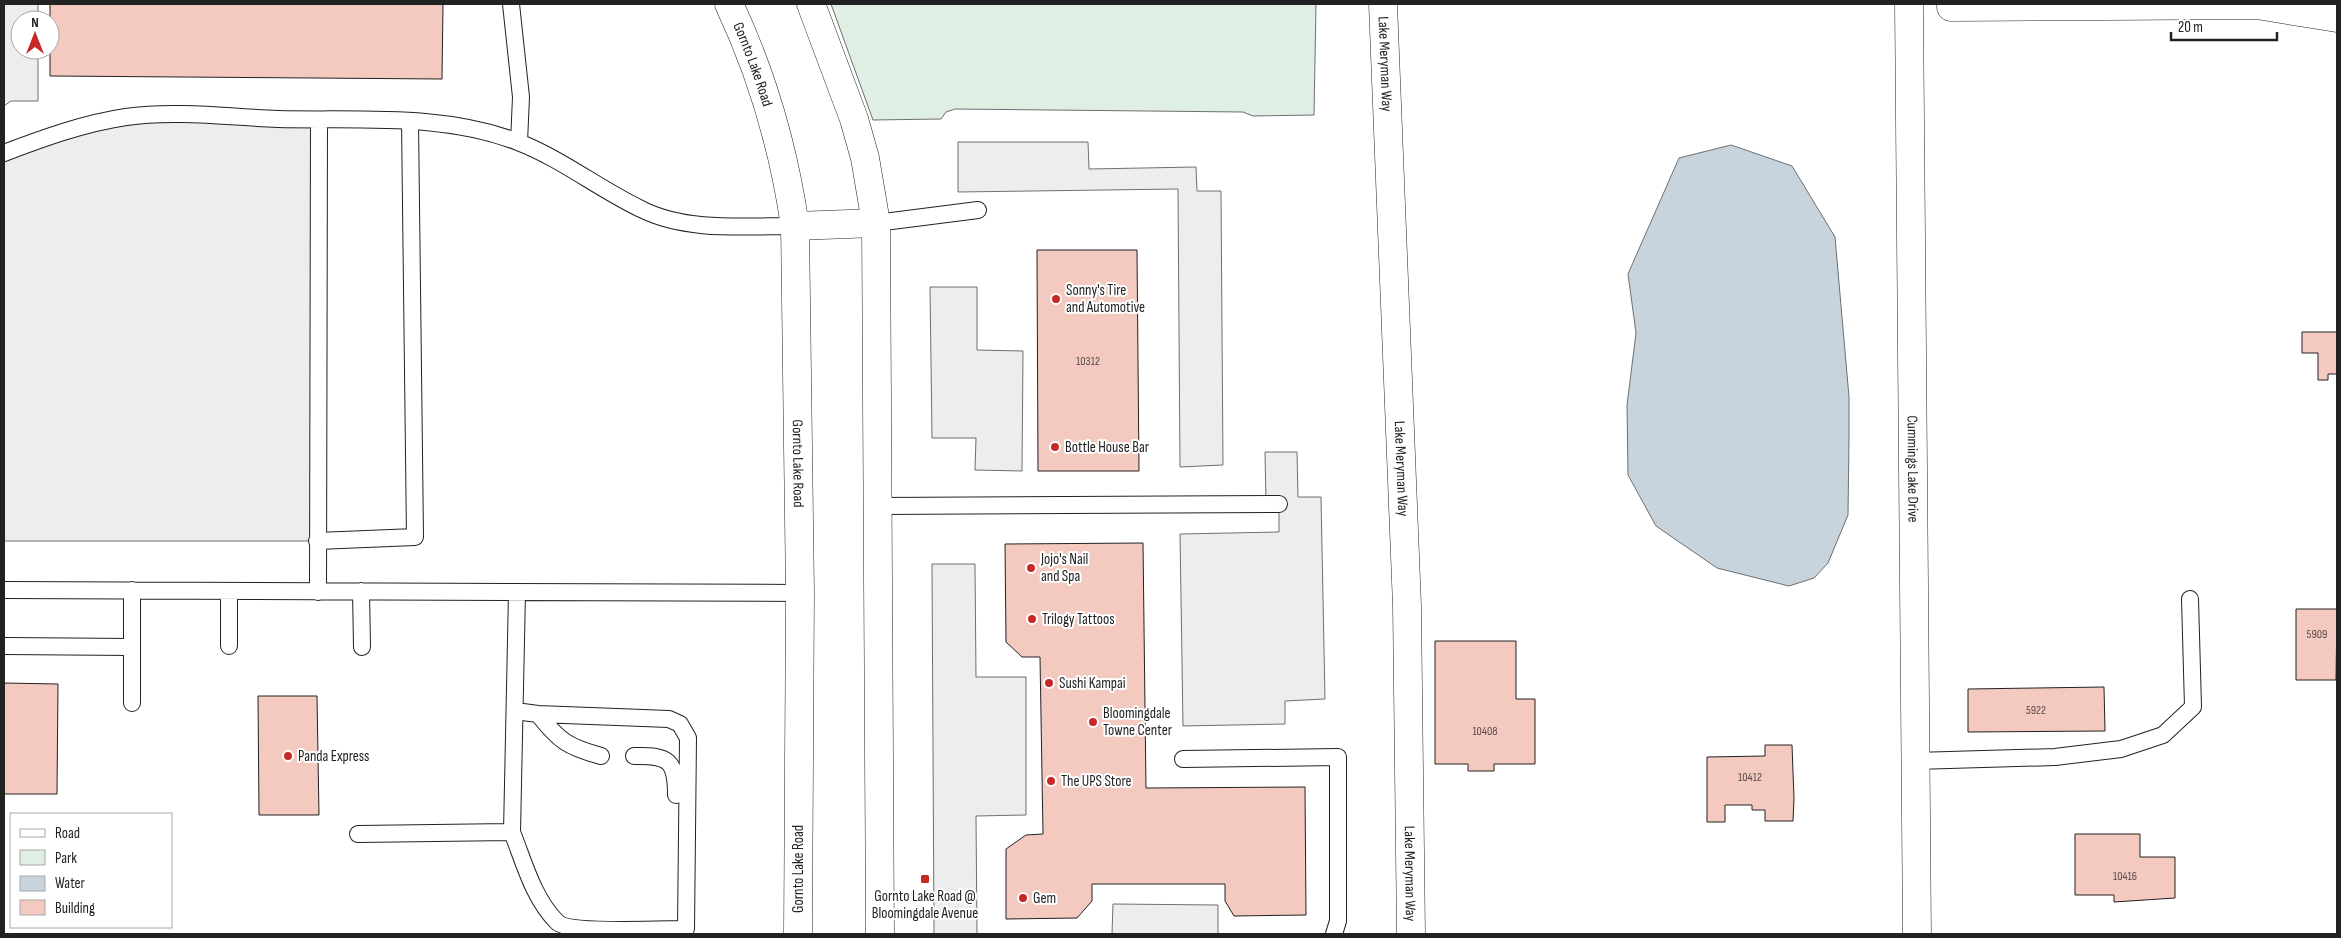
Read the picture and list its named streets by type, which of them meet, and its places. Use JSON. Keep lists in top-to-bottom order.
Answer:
{
  "streets": {
    "street": ["Lake Meryman Way", "Gornto Lake Road", "Cummings Lake Drive"]
  },
  "places": {
    "other": [
      "Sonny's Tire and Automotive",
      "Bottle House Bar",
      "Jojo's Nail and Spa",
      "Trilogy Tattoos",
      "Sushi Kampai",
      "Bloomingdale Towne Center",
      "Panda Express",
      "The UPS Store",
      "Gem"
    ],
    "transit": ["Gornto Lake Road @ Bloomingdale Avenue"]
  },
  "house_numbers": [
    "10312",
    "5909",
    "5922",
    "10408",
    "10412",
    "10416"
  ],
  "legend": [
    "Road",
    "Park",
    "Water",
    "Building"
  ],
  "scale_bar": "20 m",
  "north": "top"
}
